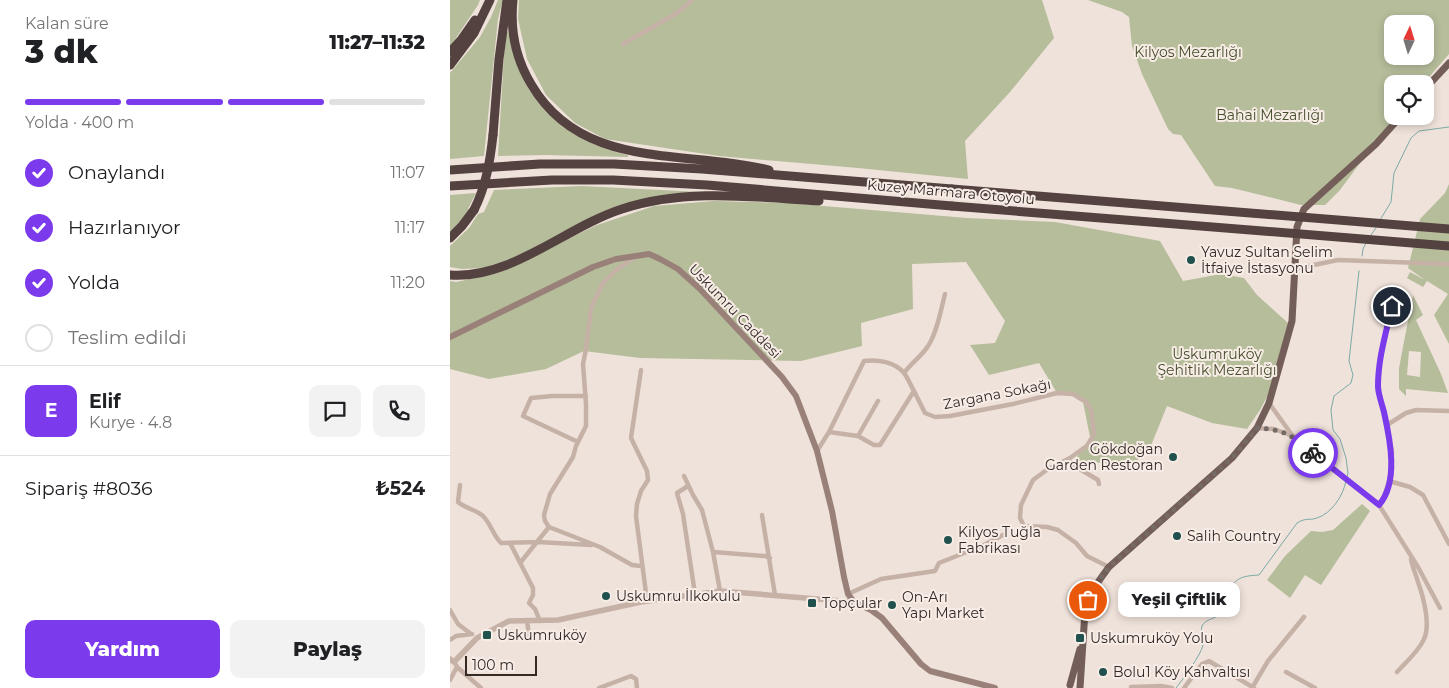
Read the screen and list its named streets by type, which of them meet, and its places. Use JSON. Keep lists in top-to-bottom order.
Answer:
{
  "streets": {
    "highway": ["Kuzey Marmara Otoyolu"],
    "main road": ["Uskumru Caddesi"],
    "street": ["Zargana Sokağı"]
  },
  "parks": ["Kilyos Mezarlığı", "Bahai Mezarlığı", "Uskumruköy Şehitlik Mezarlığı"],
  "places": {
    "other": [
      "Yavuz Sultan Selim İtfaiye İstasyonu",
      "Gökdoğan Garden Restoran",
      "Salih Country",
      "Kilyos Tuğla Fabrikası",
      "Uskumru İlkokulu",
      "Yeşil Çiftlik",
      "On-Arı Yapı Market",
      "Bolu1 Köy Kahvaltısı"
    ],
    "transit": ["Topçular", "Uskumruköy", "Uskumruköy Yolu"]
  },
  "scale_bar": "100 m",
  "north": "top",
  "page": {
    "heading": ["3 dk", "Kalan süre", "11:27–11:32"],
    "panel": [
      "Elif",
      "Kurye · 4.8",
      "Sipariş #8036",
      "₺524"
    ],
    "bar": "Yolda · 400 m",
    "list": [
      ["Onaylandı", "11:07"],
      ["Hazırlanıyor", "11:17"],
      ["Yolda", "11:20"],
      "Teslim edildi"
    ],
    "round": "E",
    "bubble": "Yeşil Çiftlik",
    "buttons": ["Yardım", "Paylaş"],
    "scale": "100 m"
  }
}
